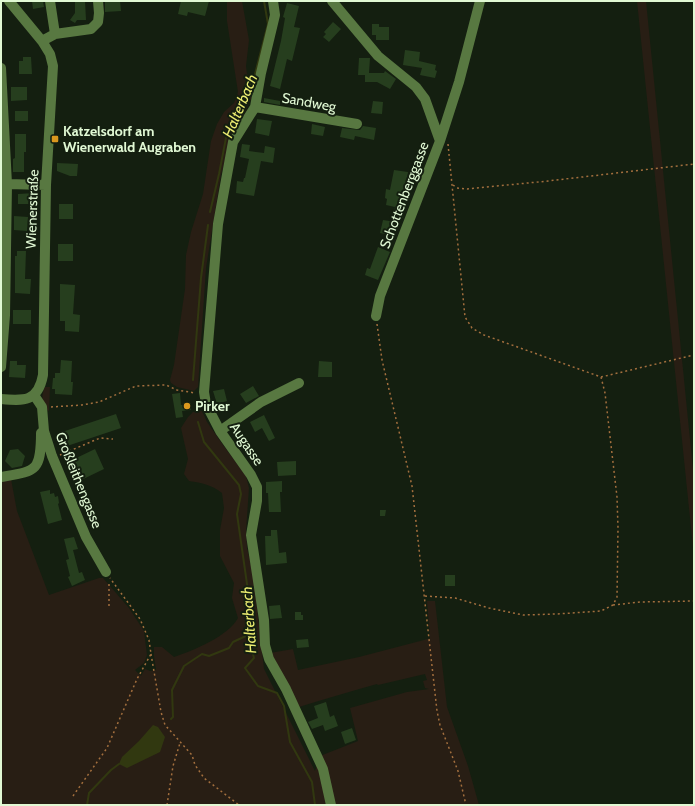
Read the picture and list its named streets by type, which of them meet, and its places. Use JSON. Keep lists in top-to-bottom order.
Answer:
{
  "streets": {
    "street": [
      "Sandweg",
      "Schottenberggasse",
      "Wienerstraße",
      "Augasse",
      "Großleithengasse"
    ]
  },
  "crossings": [
    ["Sandweg", "Augasse"],
    ["Wienerstraße", "Großleithengasse"]
  ],
  "water": ["Halterbach"],
  "places": {
    "transit": ["Katzelsdorf am Wienerwald Augraben"],
    "other": ["Pirker"]
  }
}
